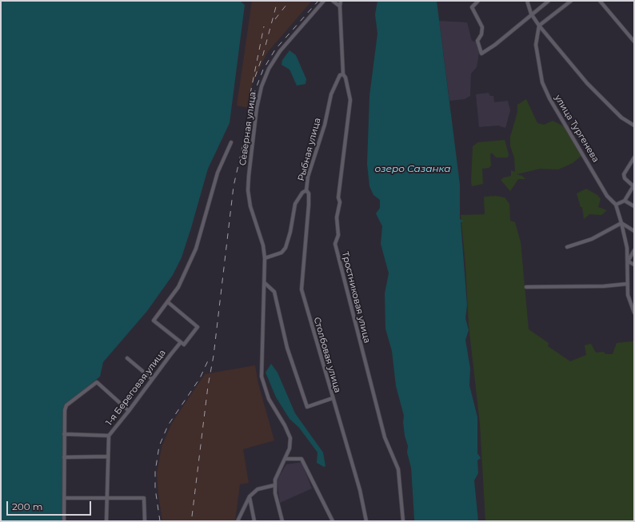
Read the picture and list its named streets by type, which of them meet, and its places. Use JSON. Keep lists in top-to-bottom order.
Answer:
{
  "streets": {
    "street": [
      "Северная улица",
      "улица Тургенева",
      "Рыбная улица",
      "Тростниковая улица",
      "Столбовая улица",
      "1-я Береговая улица"
    ]
  },
  "crossings": [
    ["Северная улица", "Рыбная улица"],
    ["Рыбная улица", "Тростниковая улица"],
    ["Рыбная улица", "Столбовая улица"]
  ],
  "water": ["озеро Сазанка"],
  "scale_bar": "200 m"
}
